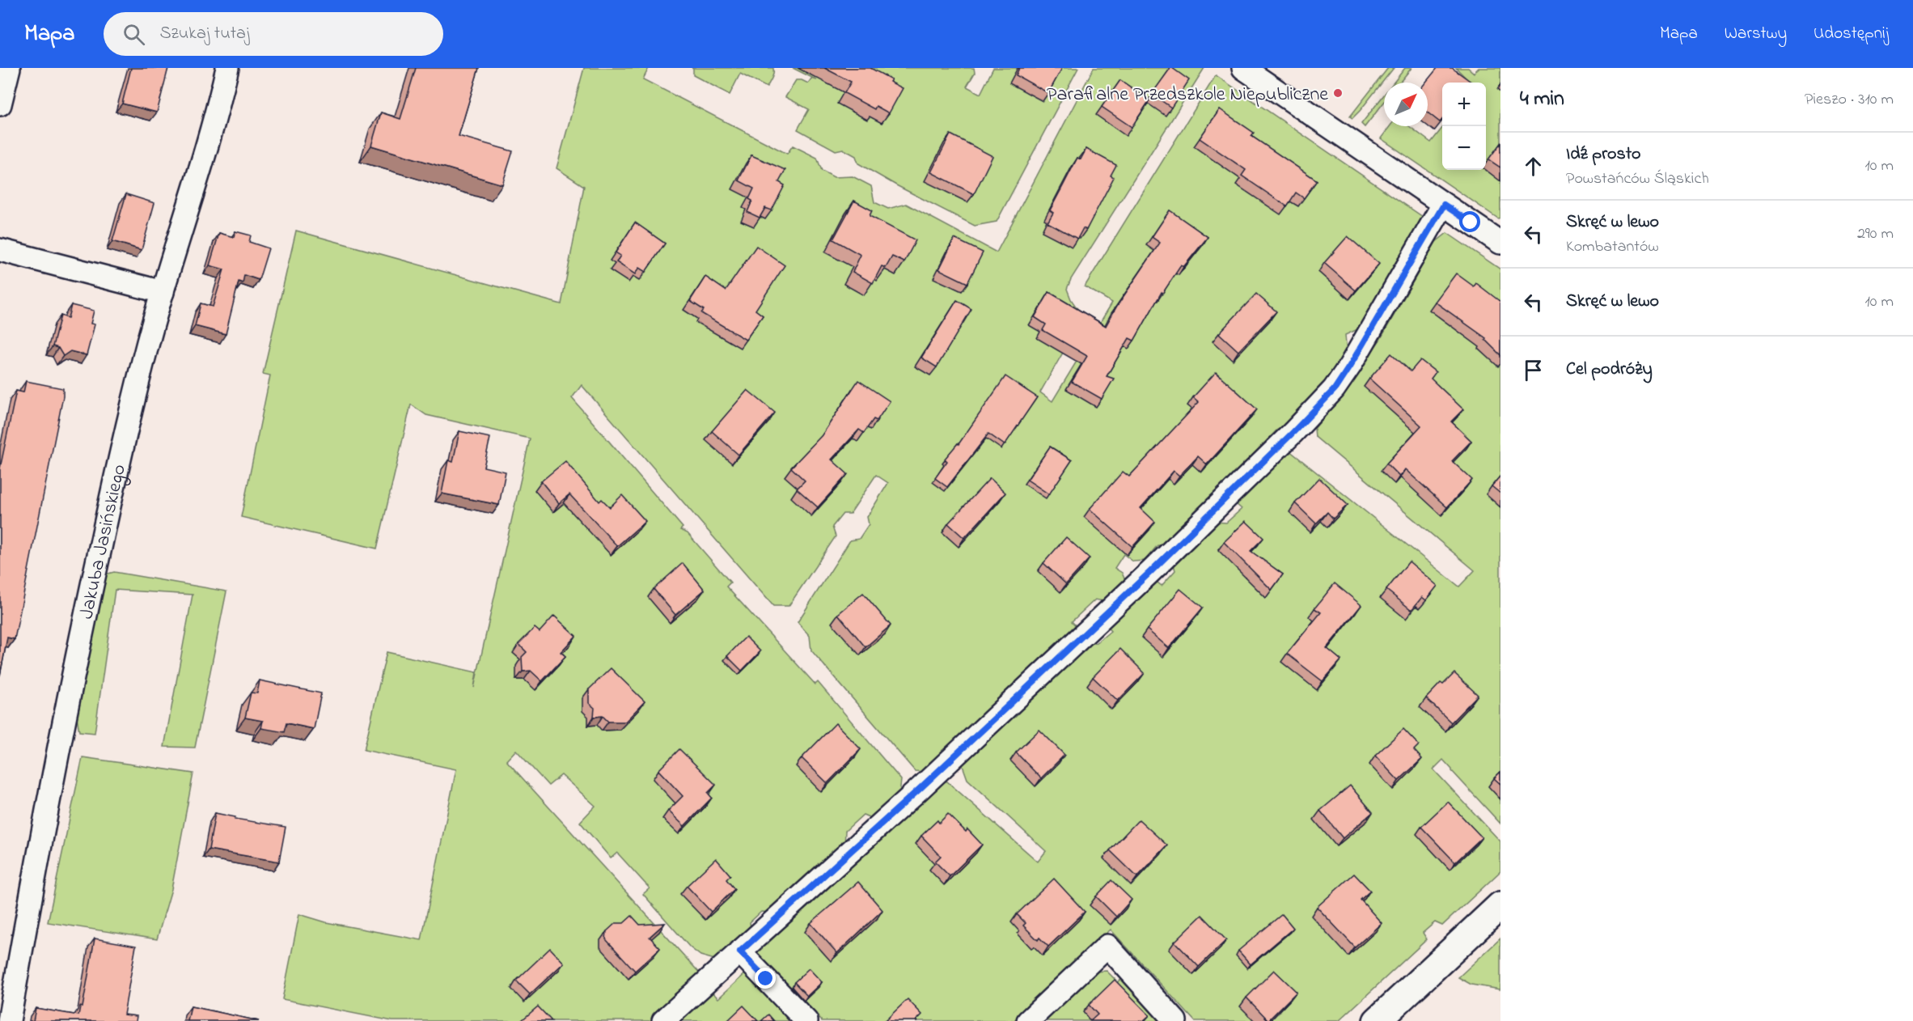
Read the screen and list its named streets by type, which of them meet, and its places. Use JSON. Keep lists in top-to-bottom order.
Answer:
{
  "streets": {
    "street": ["Jakuba Jasińskiego"]
  },
  "places": ["Parafialne Przedszkole Niepubliczne"],
  "north": "top right",
  "page": {
    "header": "Mapa",
    "search": "Szukaj tutaj",
    "nav": ["Mapa", "Warstwy", "Udostępnij"],
    "heading": ["4 min", "Pieszo · 310 m"],
    "map_buttons": ["+", "−"],
    "list": [
      ["Idź prosto", "Powstańców Śląskich", "10 m"],
      ["Skręć w lewo", "Kombatantów", "290 m"],
      ["Skręć w lewo", "10 m"],
      "Cel podróży"
    ]
  }
}
